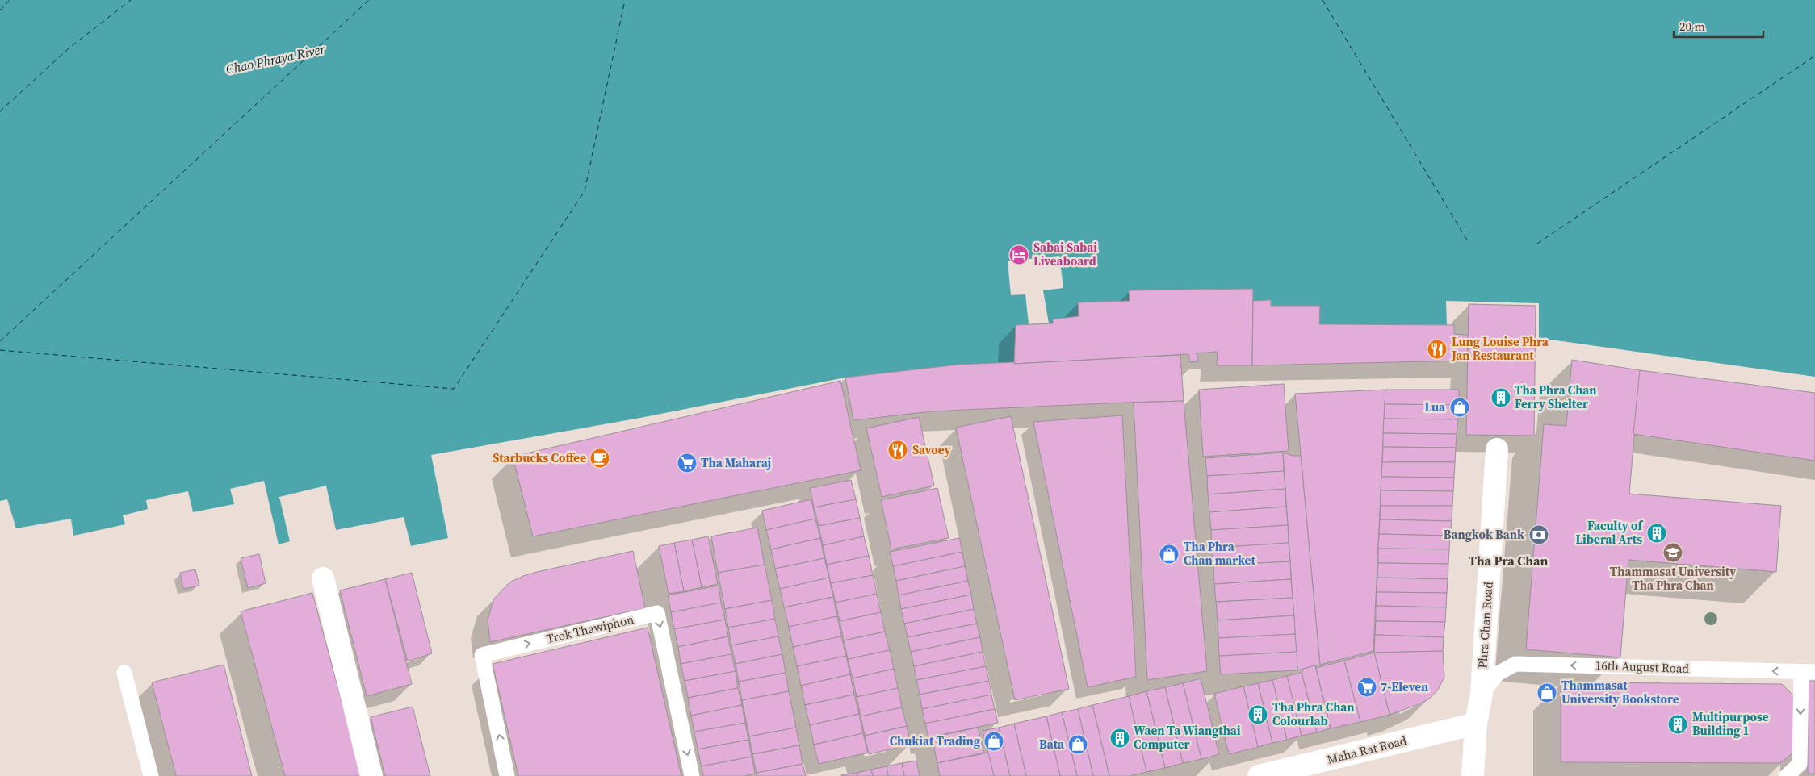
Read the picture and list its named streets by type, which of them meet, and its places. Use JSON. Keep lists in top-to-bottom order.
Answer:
{
  "streets": {
    "street": ["Phra Chan Road", "Maha Rat Road"],
    "lane": ["Trok Thawiphon", "16th August Road"]
  },
  "crossings": [
    ["Phra Chan Road", "16th August Road"],
    ["Phra Chan Road", "Maha Rat Road"]
  ],
  "one_way": ["16th August Road"],
  "districts": ["Tha Pra Chan"],
  "water": ["Chao Phraya River"],
  "places": {
    "hotel": ["Sabai Sabai Liveaboard"],
    "restaurant": ["Lung Louise Phra Jan Restaurant", "Savoey"],
    "building": [
      "Tha Phra Chan Ferry Shelter",
      "Faculty of Liberal Arts",
      "Tha Phra Chan Colourlab",
      "Multipurpose Building 1",
      "Waen Ta Wiangthai Computer"
    ],
    "shop": [
      "Lua",
      "Tha Phra Chan market",
      "Thammasat University Bookstore",
      "Chukiat Trading",
      "Bata"
    ],
    "cafe": ["Starbucks Coffee"],
    "supermarket": ["Tha Maharaj", "7-Eleven"],
    "bank": ["Bangkok Bank"],
    "school or university": ["Thammasat University Tha Phra Chan"]
  },
  "scale_bar": "20 m"
}
